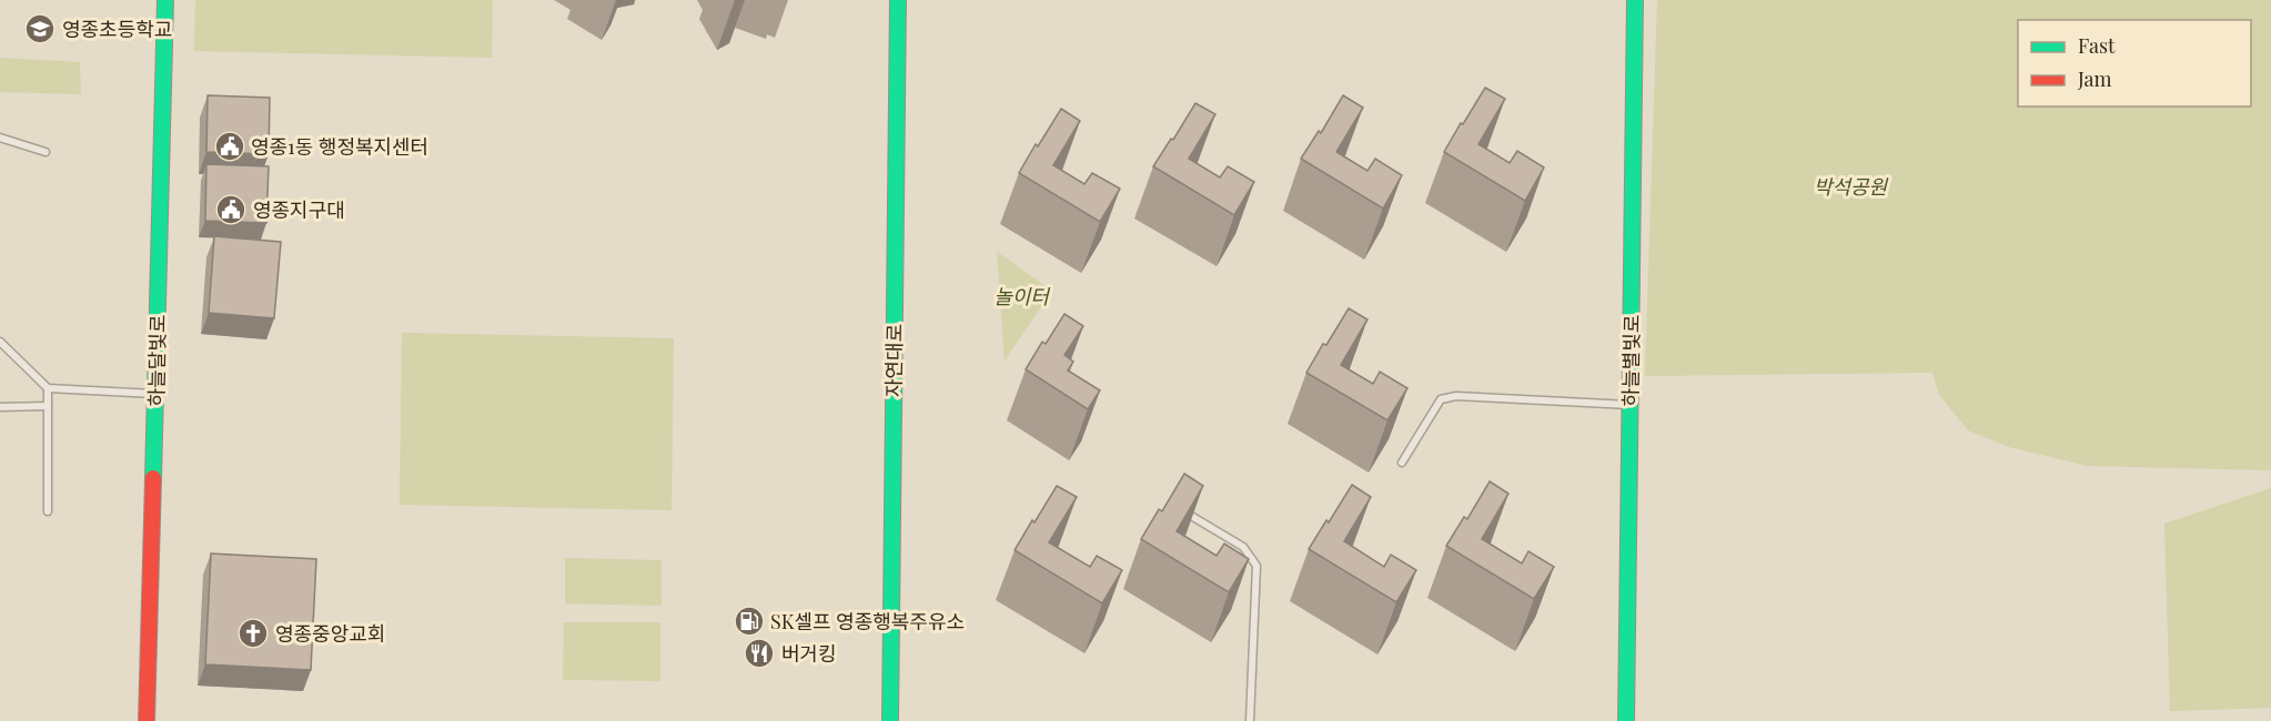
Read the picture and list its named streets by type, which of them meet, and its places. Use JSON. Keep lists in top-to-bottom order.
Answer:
{
  "streets": {
    "street": ["하늘달빛로", "자연대로", "하늘별빛로"]
  },
  "parks": ["박석공원", "놀이터"],
  "places": {
    "school or university": ["영종초등학교"],
    "public building": ["영종1동 행정복지센터", "영종지구대"],
    "fuel station": ["SK셀프 영종행복주유소"],
    "church": ["영종중앙교회"],
    "restaurant": ["버거킹"]
  },
  "legend": ["Fast", "Jam"]
}
